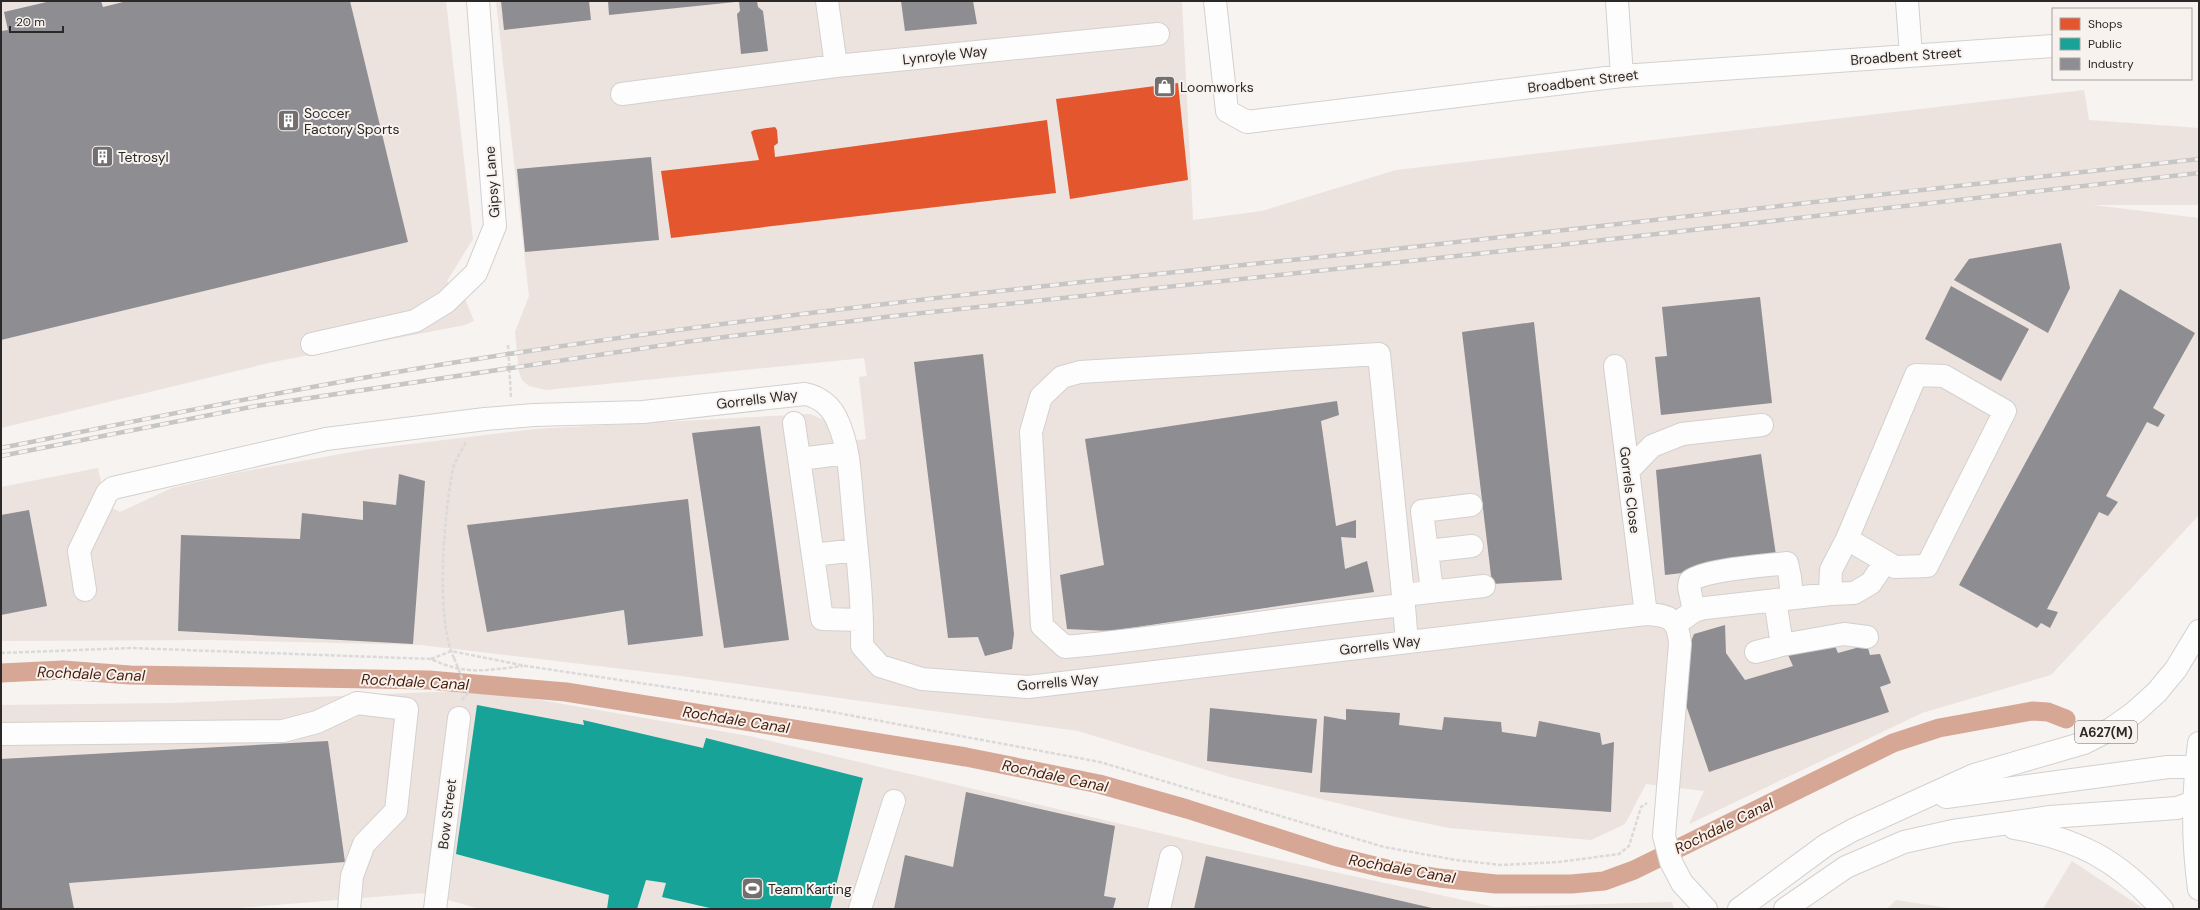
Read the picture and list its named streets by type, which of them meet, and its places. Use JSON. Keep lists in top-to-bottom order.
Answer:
{
  "streets": {
    "main road": [
      "Lynroyle Way",
      "Broadbent Street",
      "Gipsy Lane",
      "Gorrells Way",
      "Gorrels Close",
      "A627(M)",
      "Bow Street"
    ]
  },
  "crossings": [
    ["Gorrells Way", "Gorrels Close"]
  ],
  "water": ["Rochdale Canal"],
  "places": {
    "shop": ["Loomworks"],
    "building": ["Soccer Factory Sports", "Tetrosyl"],
    "sports": ["Team Karting"]
  },
  "legend": ["Shops", "Public", "Industry"],
  "scale_bar": "20 m"
}
